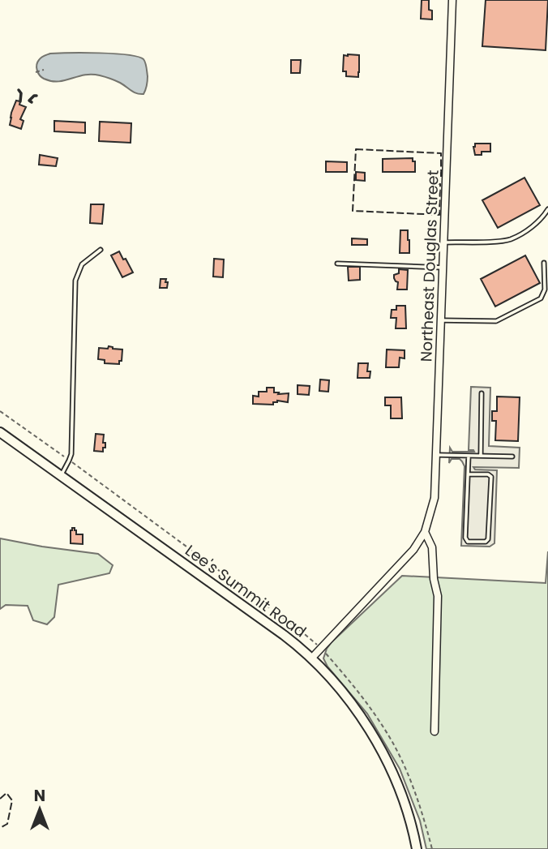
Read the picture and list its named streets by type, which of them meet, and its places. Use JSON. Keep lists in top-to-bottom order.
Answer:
{
  "streets": {
    "main road": ["Lee's Summit Road"],
    "street": ["Northeast Douglas Street"]
  },
  "north": "top"
}
